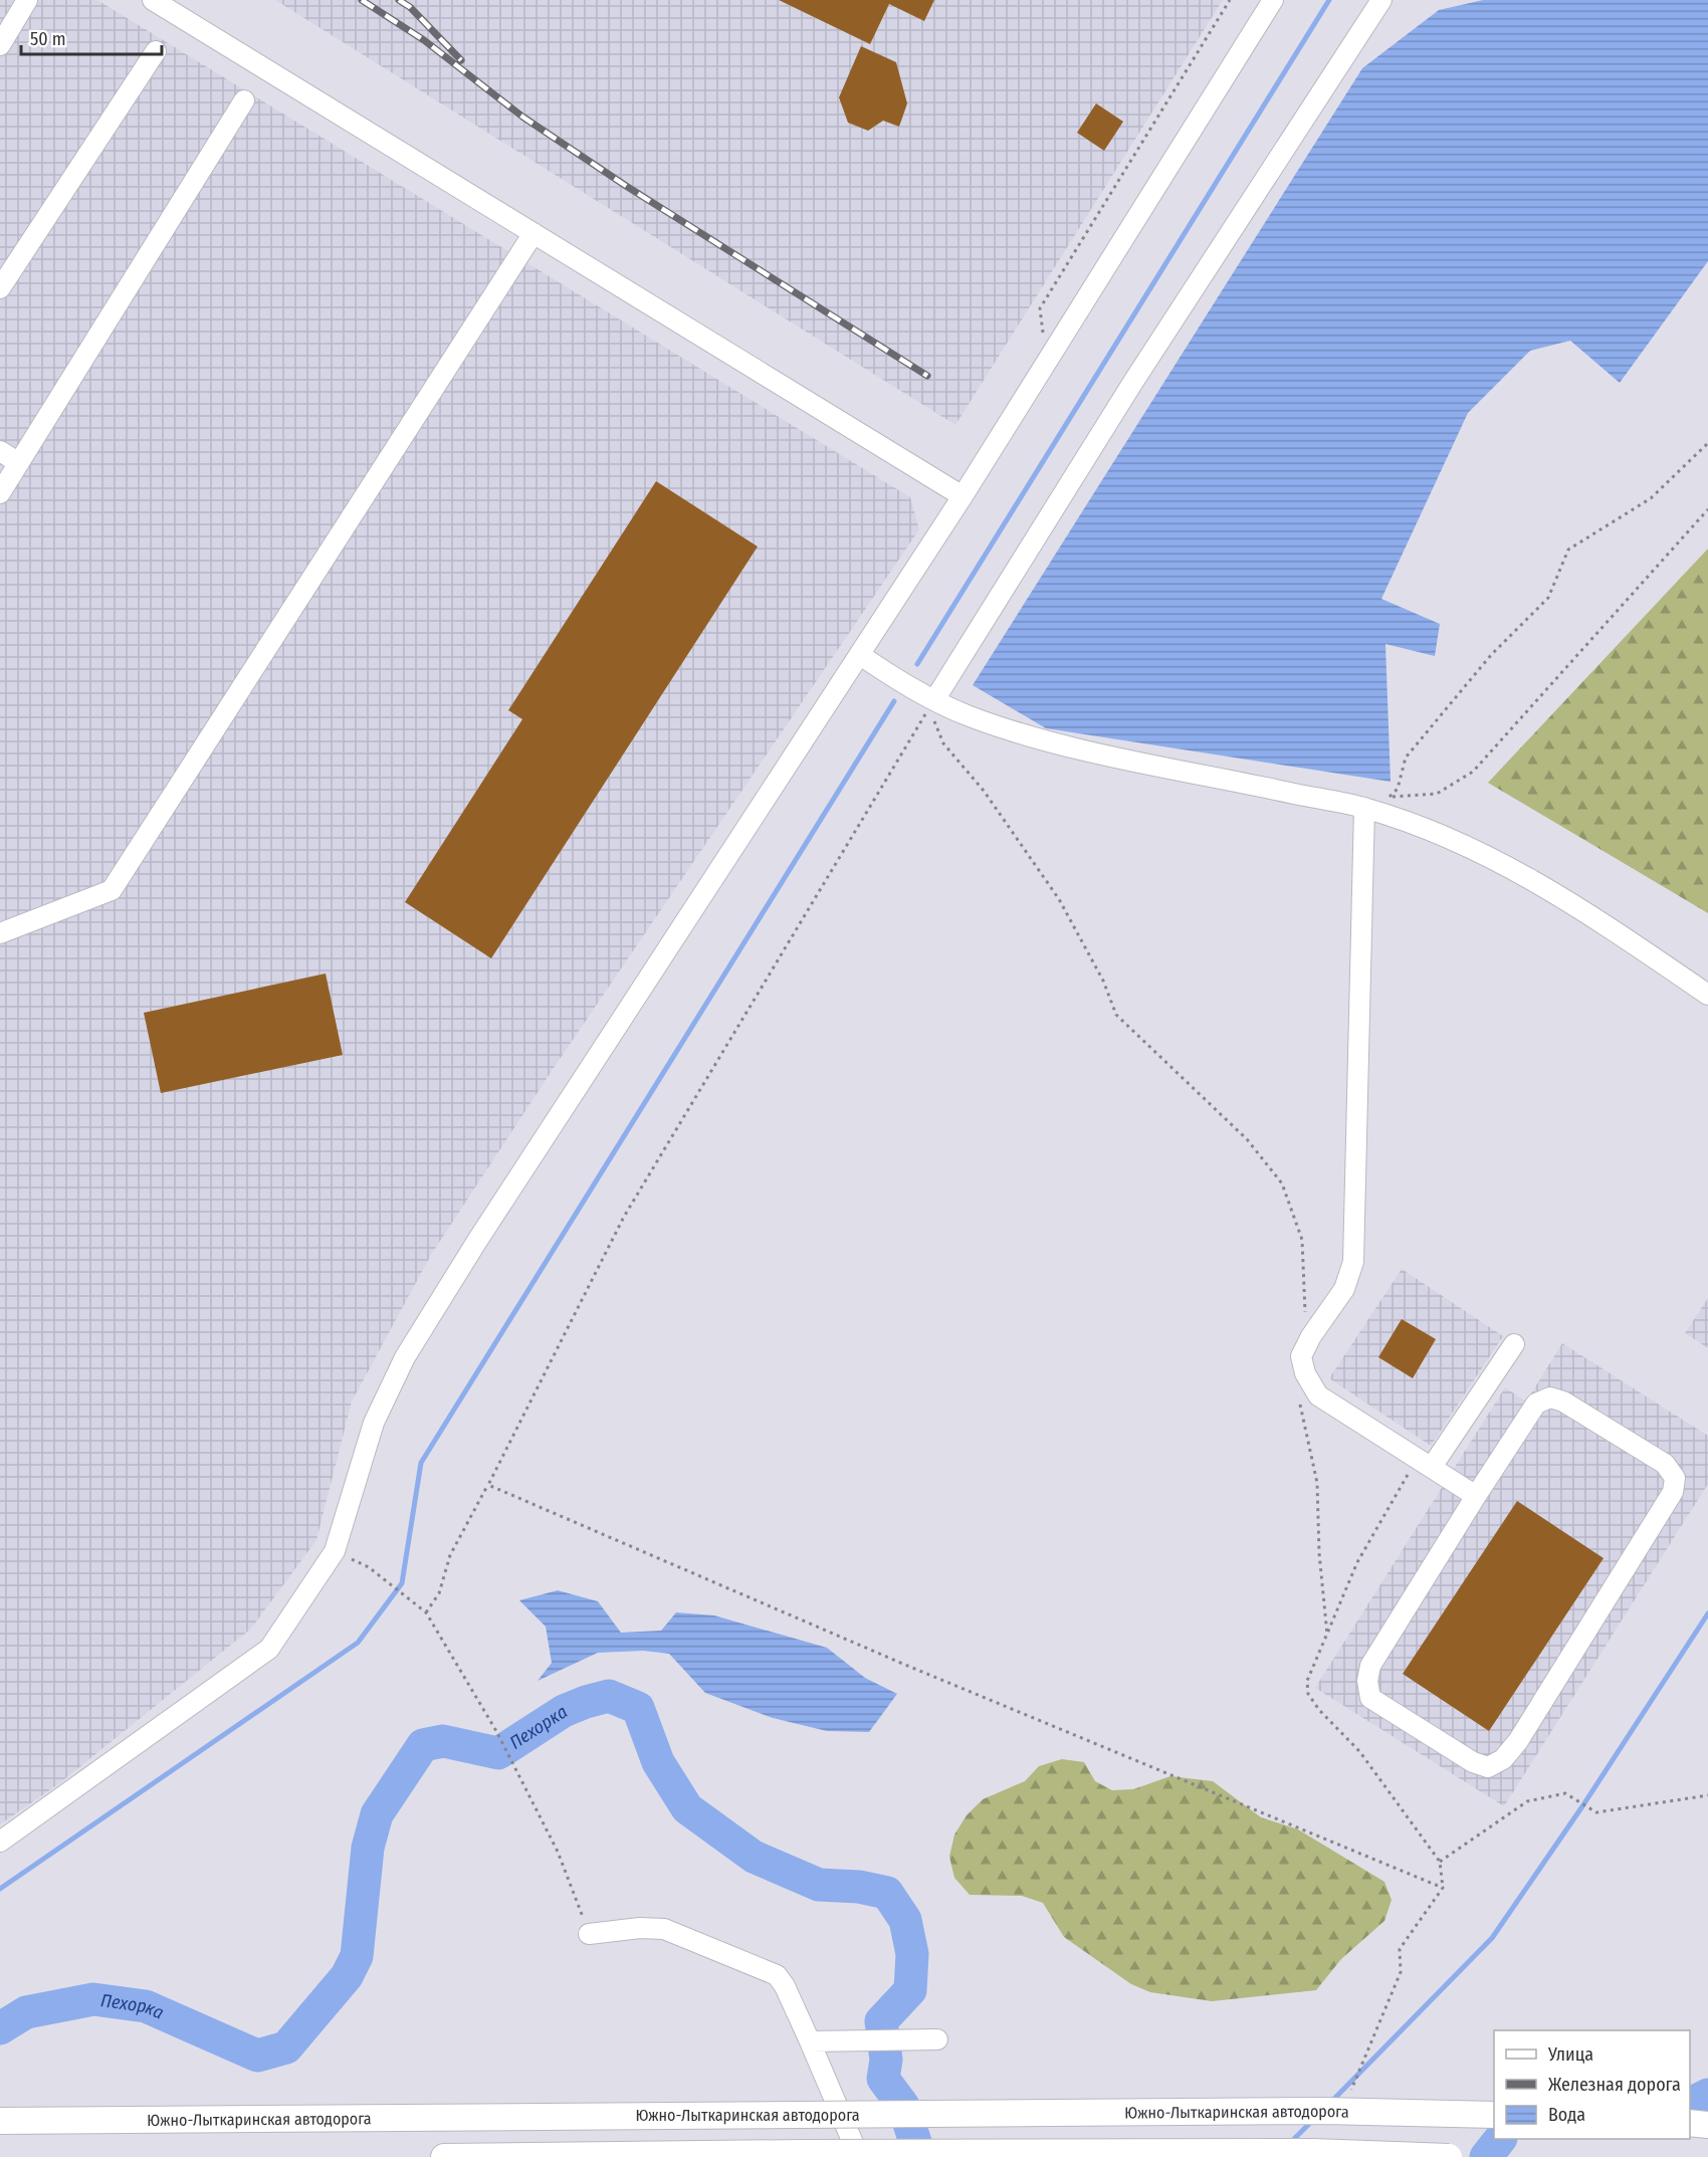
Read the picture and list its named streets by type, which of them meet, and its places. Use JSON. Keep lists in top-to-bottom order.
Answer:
{
  "streets": {
    "main road": ["Южно-Лыткаринская автодорога"]
  },
  "water": ["Пехорка"],
  "legend": ["Улица", "Железная дорога", "Вода"],
  "scale_bar": "50 m"
}
